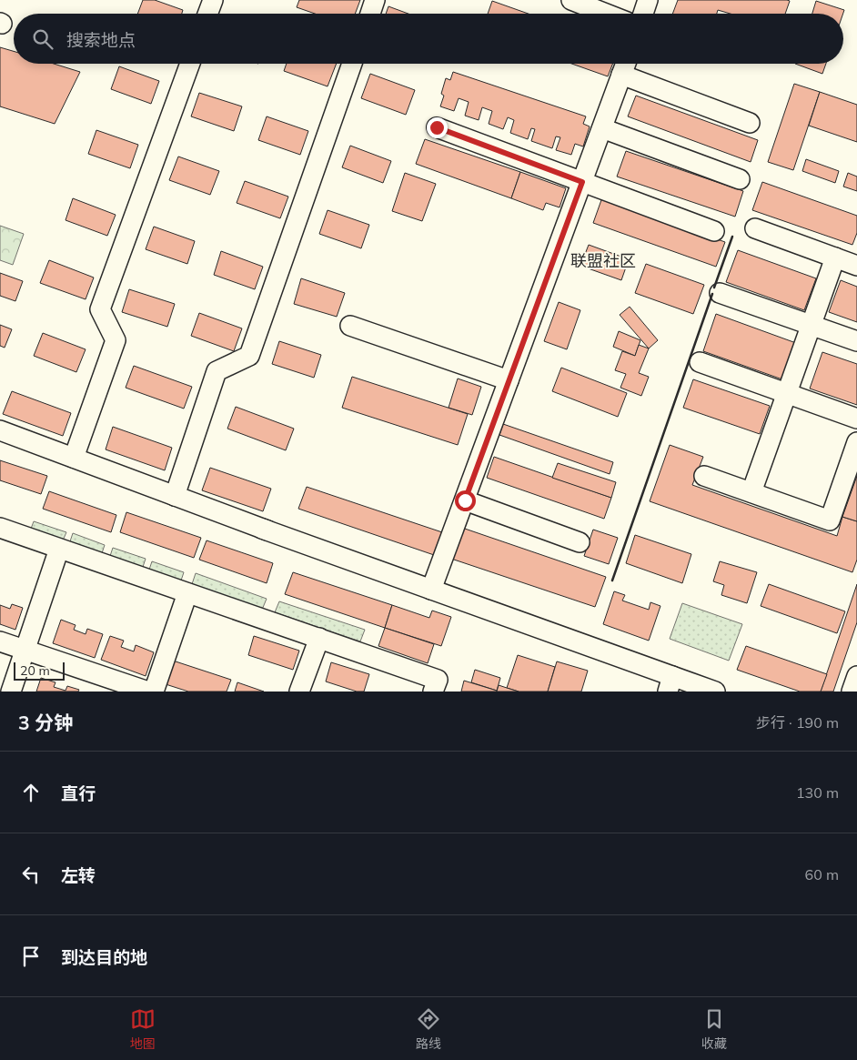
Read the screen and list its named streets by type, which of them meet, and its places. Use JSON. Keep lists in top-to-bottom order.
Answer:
{
  "districts": ["联盟社区"],
  "scale_bar": "20 m",
  "page": {
    "search": "搜索地点",
    "scale": "20 m",
    "heading": ["3 分钟", "步行 · 190 m"],
    "list": [
      ["直行", "130 m"],
      ["左转", "60 m"],
      "到达目的地"
    ],
    "nav": ["地图", "路线", "收藏"]
  }
}
